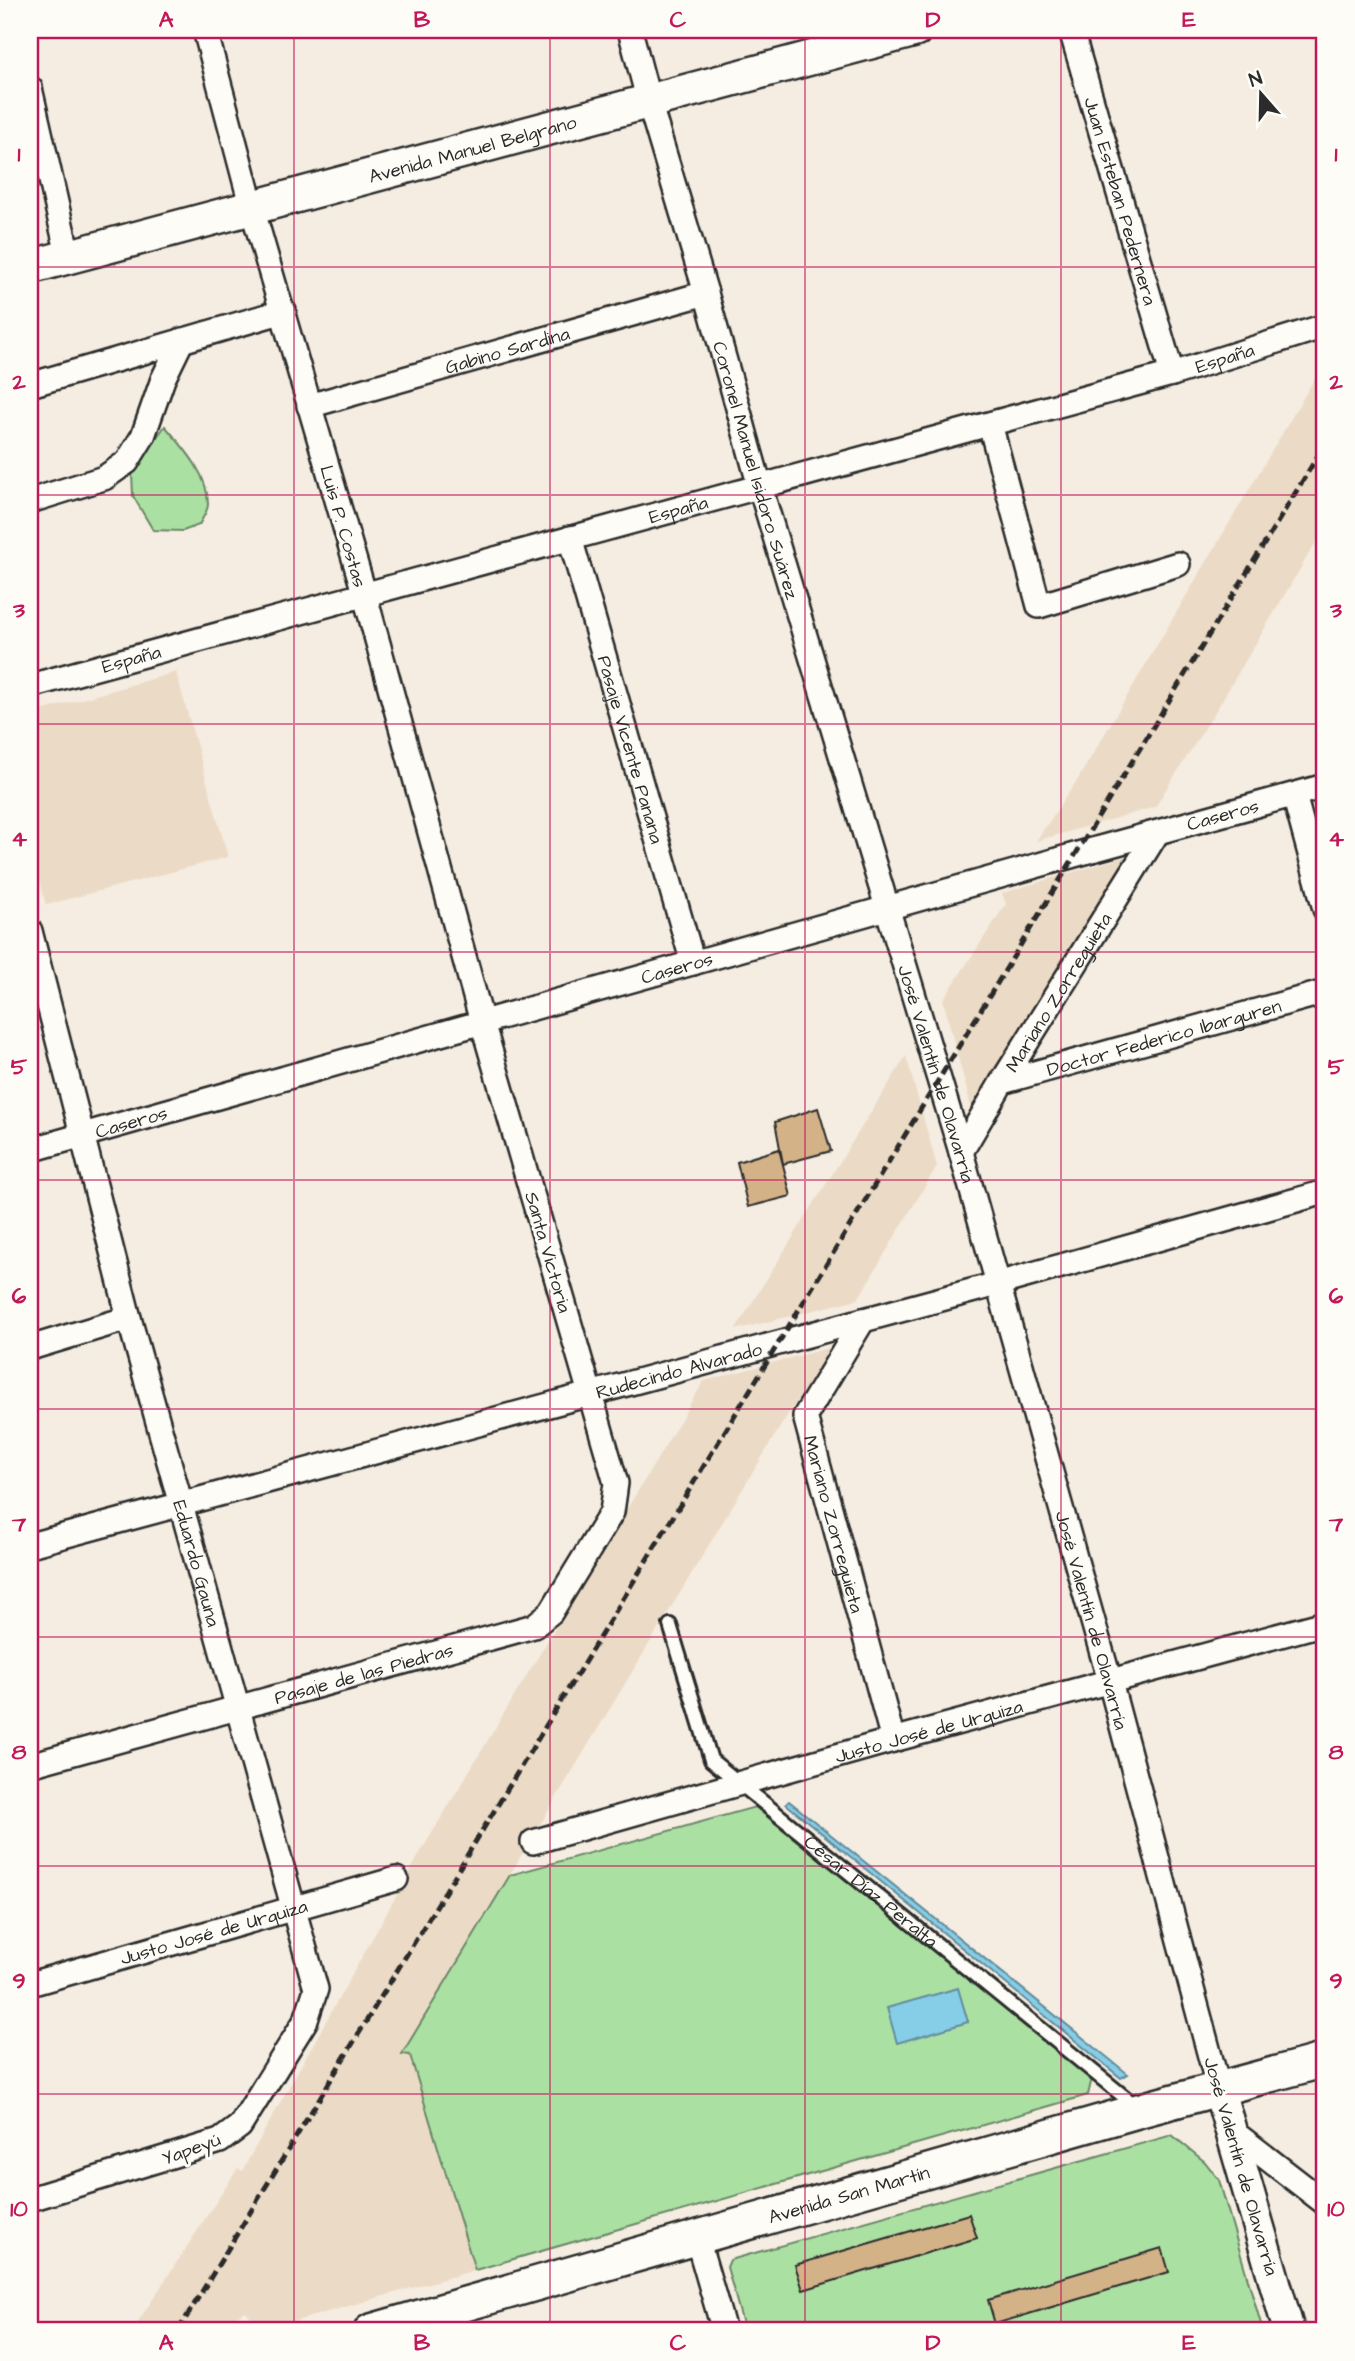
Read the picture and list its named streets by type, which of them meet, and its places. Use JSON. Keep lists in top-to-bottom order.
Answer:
{
  "streets": {
    "main road": ["Avenida Manuel Belgrano", "Avenida San Martín"],
    "street": [
      "Juan Esteban Pedernera",
      "Gabino Sardina",
      "España",
      "Coronel Manuel Isidoro Suárez",
      "Luis P. Costas",
      "Pasaje Vicente Panana",
      "Caseros",
      "Mariano Zorreguieta",
      "Doctor Federico Ibarguren",
      "José Valentín de Olavarría",
      "Santa Victoria",
      "Rudecindo Alvarado",
      "Eduardo Gauna",
      "Pasaje de las Piedras",
      "Justo José de Urquiza",
      "Yapeyú"
    ],
    "lane": ["César Díaz Peralta"]
  },
  "crossings": [
    ["Avenida Manuel Belgrano", "Coronel Manuel Isidoro Suárez"],
    ["Avenida Manuel Belgrano", "Luis P. Costas"],
    ["Juan Esteban Pedernera", "España"],
    ["Gabino Sardina", "Coronel Manuel Isidoro Suárez"],
    ["Gabino Sardina", "Luis P. Costas"],
    ["España", "Coronel Manuel Isidoro Suárez"],
    ["España", "Luis P. Costas"],
    ["España", "Pasaje Vicente Panana"],
    ["Coronel Manuel Isidoro Suárez", "Caseros"],
    ["Coronel Manuel Isidoro Suárez", "José Valentín de Olavarría"],
    ["Luis P. Costas", "Caseros"],
    ["Luis P. Costas", "Santa Victoria"],
    ["Pasaje Vicente Panana", "Caseros"],
    ["Caseros", "Mariano Zorreguieta"],
    ["Caseros", "José Valentín de Olavarría"],
    ["Caseros", "Santa Victoria"],
    ["Caseros", "Eduardo Gauna"],
    ["Mariano Zorreguieta", "Doctor Federico Ibarguren"],
    ["Mariano Zorreguieta", "José Valentín de Olavarría"],
    ["Mariano Zorreguieta", "Rudecindo Alvarado"],
    ["Mariano Zorreguieta", "Justo José de Urquiza"],
    ["José Valentín de Olavarría", "Rudecindo Alvarado"],
    ["José Valentín de Olavarría", "Justo José de Urquiza"],
    ["José Valentín de Olavarría", "Avenida San Martín"],
    ["Santa Victoria", "Rudecindo Alvarado"],
    ["Santa Victoria", "Pasaje de las Piedras"],
    ["Rudecindo Alvarado", "Eduardo Gauna"],
    ["Eduardo Gauna", "Pasaje de las Piedras"],
    ["Eduardo Gauna", "Justo José de Urquiza"],
    ["Eduardo Gauna", "Yapeyú"],
    ["Justo José de Urquiza", "César Díaz Peralta"],
    ["César Díaz Peralta", "Avenida San Martín"]
  ],
  "north": "top",
  "grid": {
    "columns": [
      "A",
      "B",
      "C",
      "D",
      "E"
    ],
    "rows": [
      "1",
      "2",
      "3",
      "4",
      "5",
      "6",
      "7",
      "8",
      "9",
      "10"
    ]
  }
}
